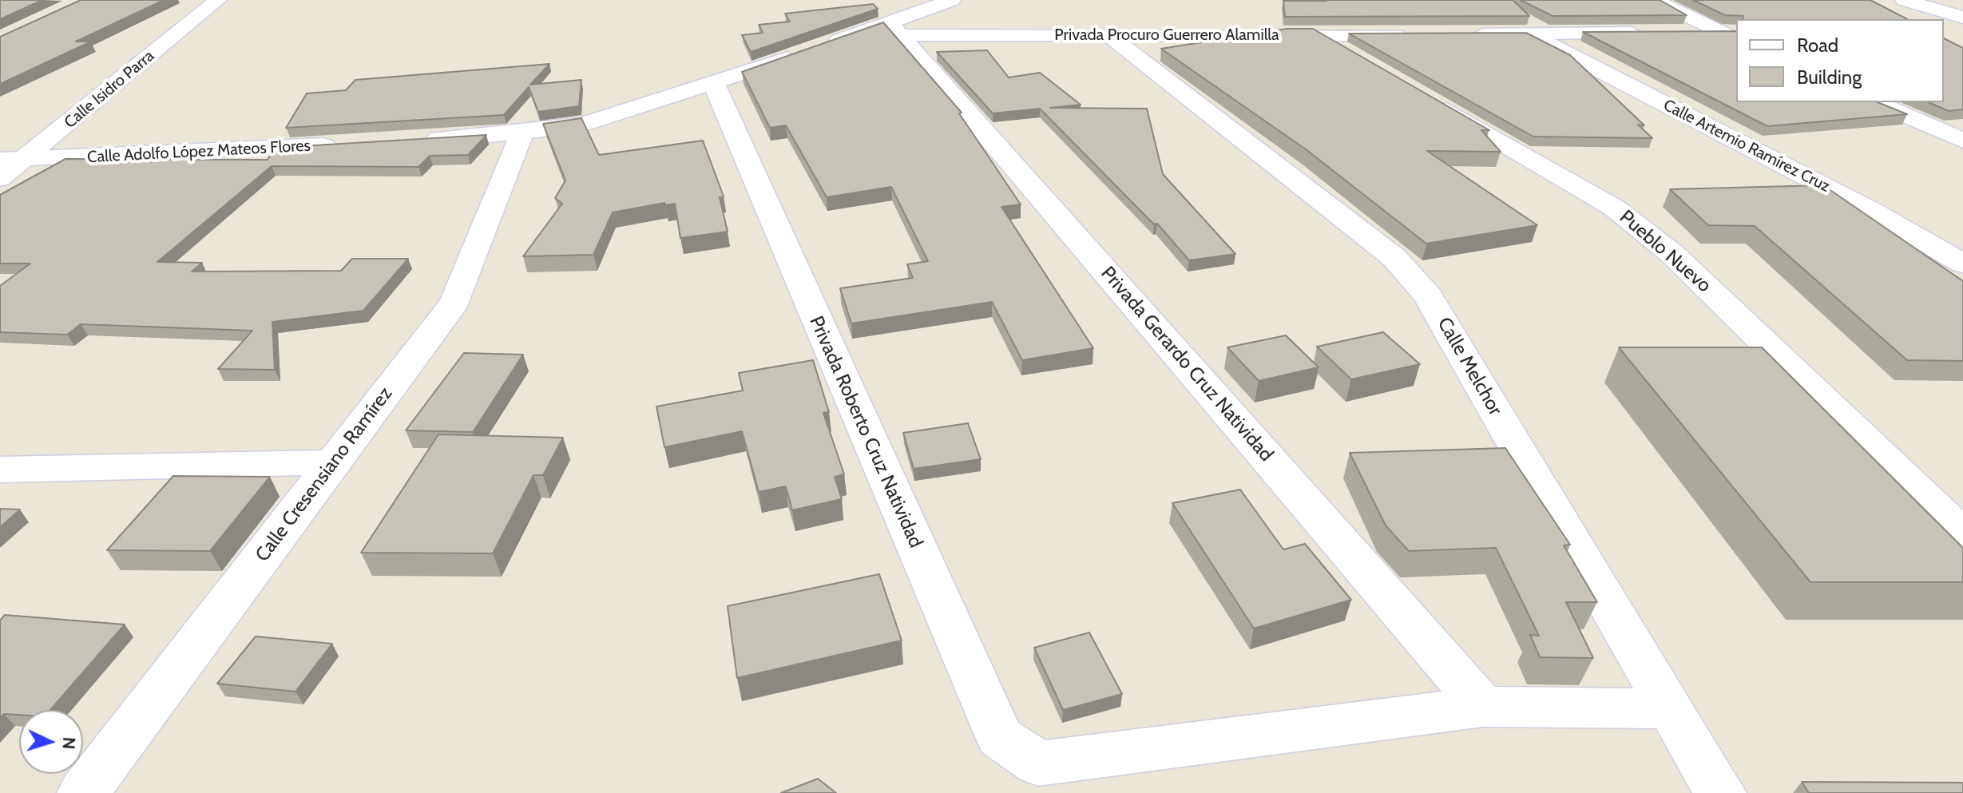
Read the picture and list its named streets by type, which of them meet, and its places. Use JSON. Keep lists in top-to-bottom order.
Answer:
{
  "streets": {
    "street": [
      "Privada Procuro Guerrero Alamilla",
      "Calle Isidro Parra",
      "Calle Artemio Ramírez Cruz",
      "Calle Adolfo López Mateos Flores",
      "Pueblo Nuevo",
      "Privada Gerardo Cruz Natividad",
      "Calle Melchor",
      "Privada Roberto Cruz Natividad",
      "Calle Cresensiano Ramírez"
    ]
  },
  "crossings": [
    ["Privada Procuro Guerrero Alamilla", "Privada Gerardo Cruz Natividad"],
    ["Privada Procuro Guerrero Alamilla", "Calle Melchor"],
    ["Calle Isidro Parra", "Calle Adolfo López Mateos Flores"],
    ["Privada Gerardo Cruz Natividad", "Privada Roberto Cruz Natividad"]
  ],
  "legend": ["Road", "Building"],
  "north": "right"
}
